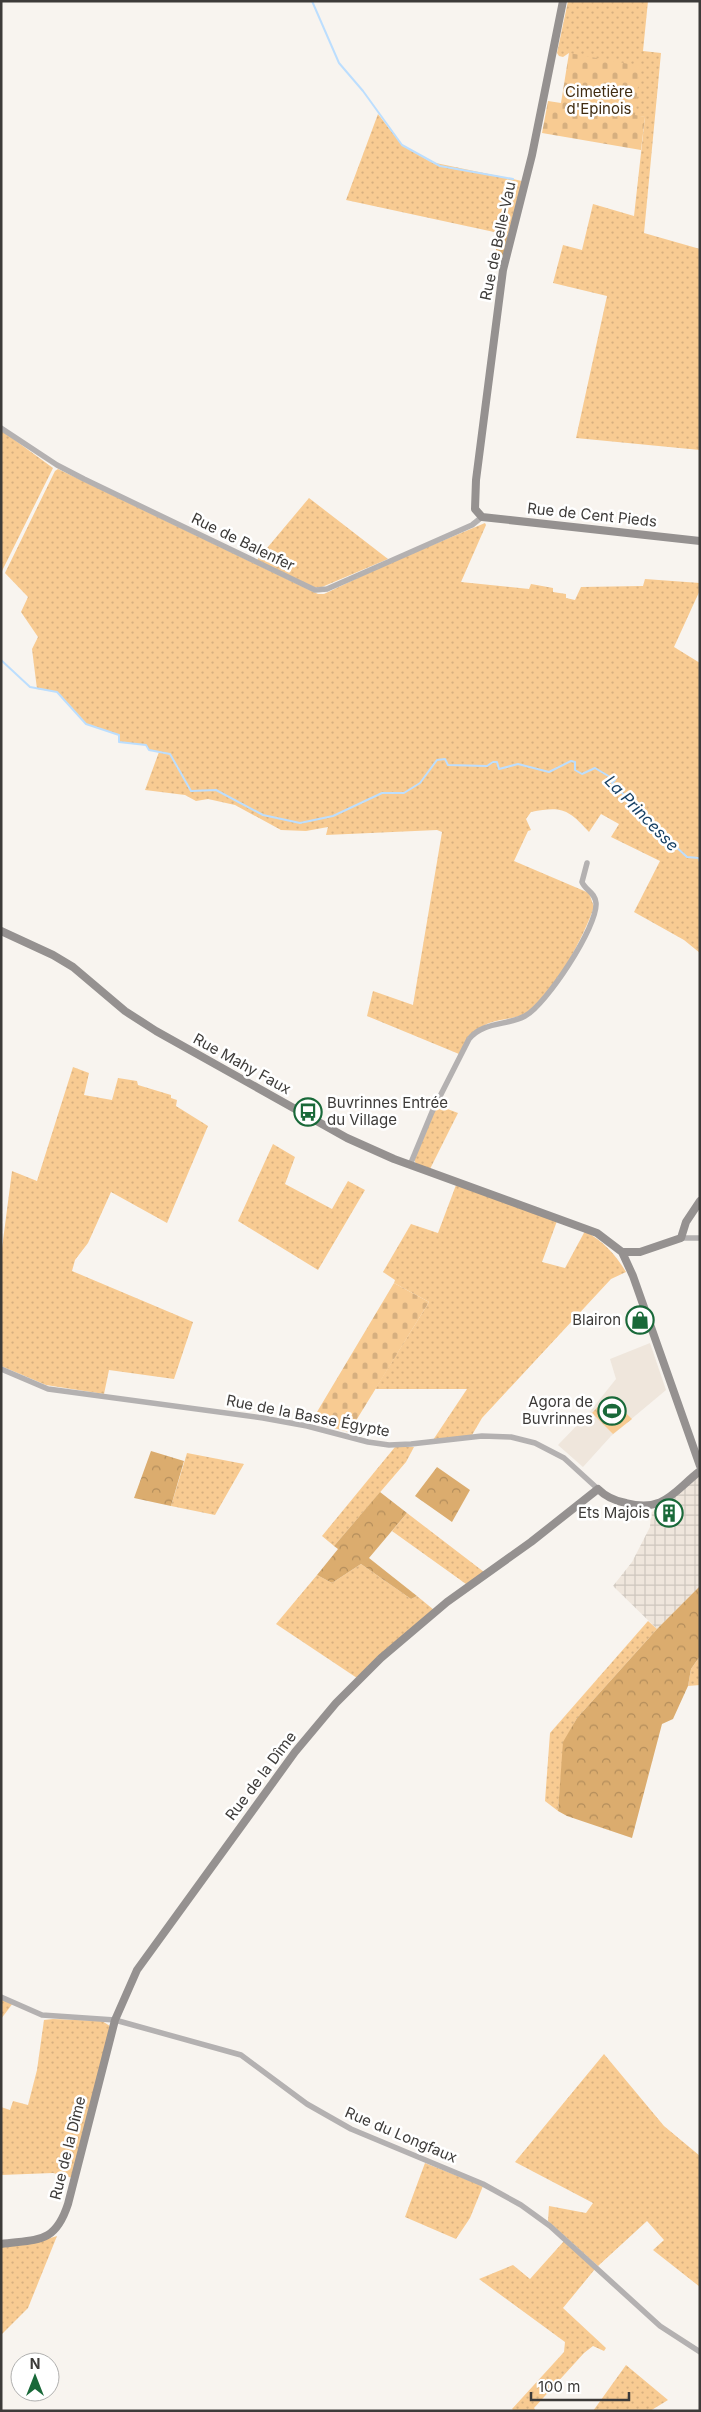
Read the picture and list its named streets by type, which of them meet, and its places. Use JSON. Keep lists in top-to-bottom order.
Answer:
{
  "streets": {
    "street": [
      "Rue de Belle-Vau",
      "Rue de Cent Pieds",
      "Rue de Balenfer",
      "Rue Mahy Faux",
      "Rue de la Basse Égypte",
      "Rue de la Dîme",
      "Rue du Longfaux"
    ]
  },
  "crossings": [
    ["Rue de Belle-Vau", "Rue de Cent Pieds"],
    ["Rue de Belle-Vau", "Rue de Balenfer"],
    ["Rue de Cent Pieds", "Rue de Balenfer"],
    ["Rue de la Basse Égypte", "Rue de la Dîme"],
    ["Rue de la Dîme", "Rue du Longfaux"]
  ],
  "water": ["La Princesse"],
  "parks": ["Cimetière d'Epinois"],
  "places": {
    "bus stop": ["Buvrinnes Entrée du Village"],
    "shop": ["Blairon"],
    "sports": ["Agora de Buvrinnes"],
    "building": ["Ets Majois"]
  },
  "scale_bar": "100 m",
  "north": "top"
}
